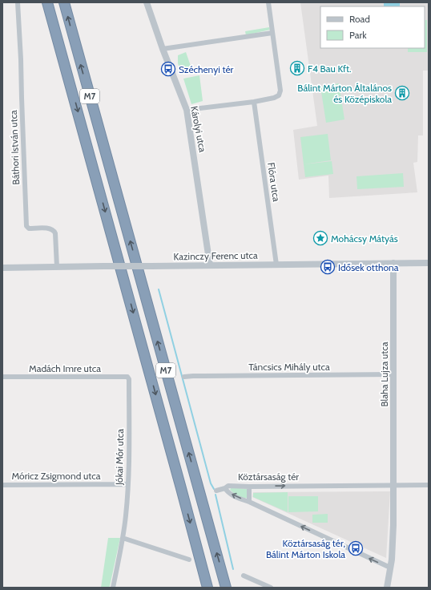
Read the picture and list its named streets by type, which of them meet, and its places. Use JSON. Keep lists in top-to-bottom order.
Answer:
{
  "streets": {
    "highway": ["M7"],
    "street": [
      "Károlyi utca",
      "Báthori István utca",
      "Flóra utca",
      "Kazinczy Ferenc utca",
      "Táncsics Mihály utca",
      "Madách Imre utca",
      "Blaha Lujza utca",
      "Jókai Mór utca",
      "Móricz Zsigmond utca",
      "Köztársaság tér"
    ]
  },
  "crossings": [
    ["Károlyi utca", "Kazinczy Ferenc utca"],
    ["Báthori István utca", "Kazinczy Ferenc utca"],
    ["Flóra utca", "Kazinczy Ferenc utca"],
    ["Kazinczy Ferenc utca", "Blaha Lujza utca"],
    ["Táncsics Mihály utca", "Blaha Lujza utca"],
    ["Madách Imre utca", "Jókai Mór utca"],
    ["Blaha Lujza utca", "Köztársaság tér"],
    ["Jókai Mór utca", "Móricz Zsigmond utca"]
  ],
  "places": {
    "building": ["F4 Bau Kft.", "Bálint Márton Általános és Középiskola"],
    "bus stop": ["Széchenyi tér", "Idősek otthona", "Köztársaság tér, Bálint Márton Iskola"],
    "place": ["Mohácsy Mátyás"]
  },
  "legend": ["Road", "Park"]
}
